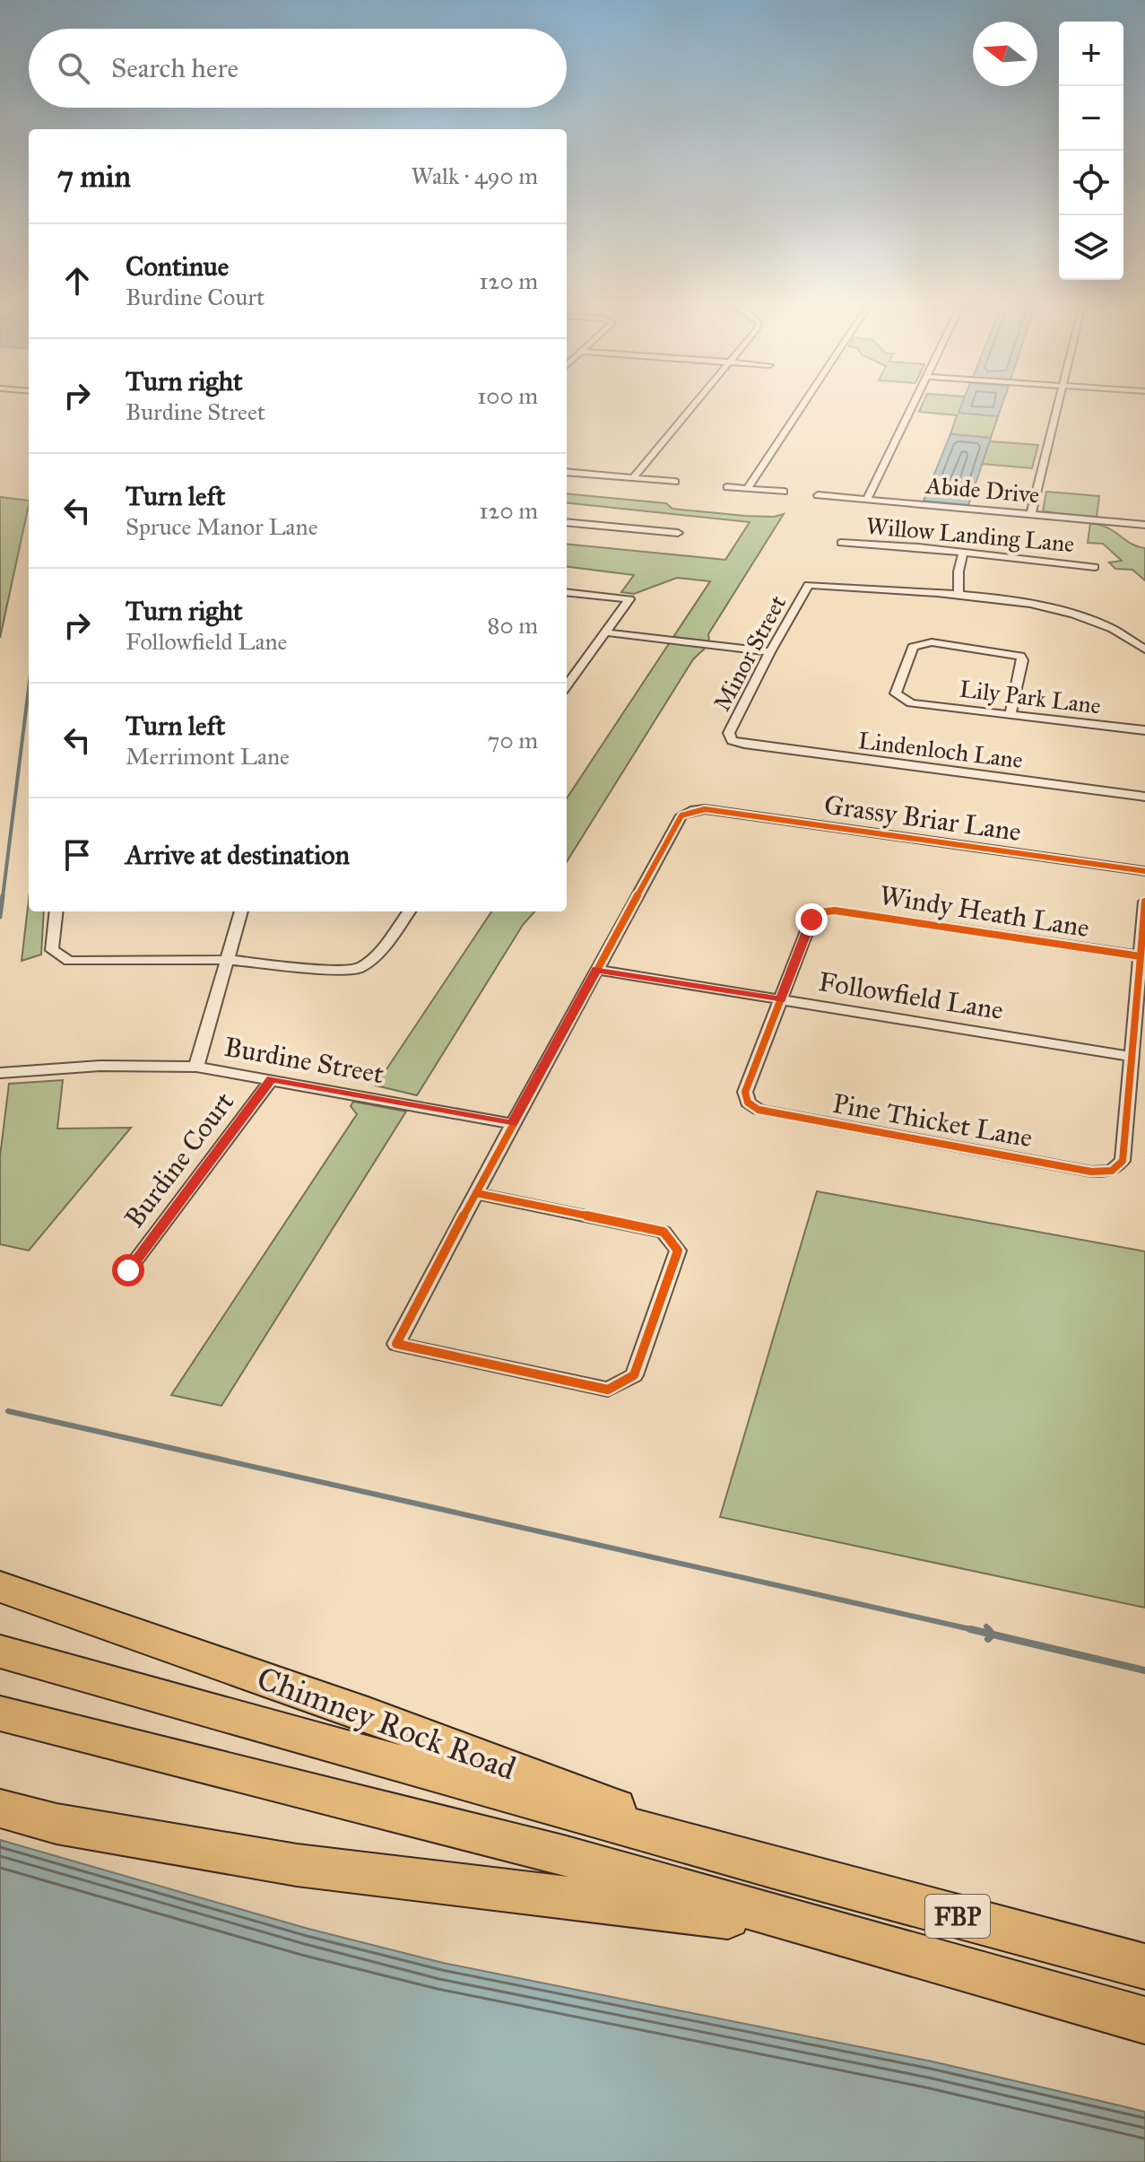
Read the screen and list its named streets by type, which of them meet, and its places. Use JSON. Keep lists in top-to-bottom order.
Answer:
{
  "streets": {
    "highway": ["Chimney Rock Road", "FBP"],
    "street": [
      "Abide Drive",
      "Willow Landing Lane",
      "Minor Street",
      "Lily Park Lane",
      "Lindenloch Lane",
      "Grassy Briar Lane",
      "Windy Heath Lane",
      "Followfield Lane",
      "Burdine Street",
      "Pine Thicket Lane",
      "Burdine Court"
    ]
  },
  "crossings": [
    ["Minor Street", "Lindenloch Lane"],
    ["Grassy Briar Lane", "Followfield Lane"],
    ["Windy Heath Lane", "Followfield Lane"],
    ["Windy Heath Lane", "Pine Thicket Lane"],
    ["Followfield Lane", "Pine Thicket Lane"],
    ["Burdine Street", "Burdine Court"],
    ["Chimney Rock Road", "FBP"]
  ],
  "north": "left",
  "page": {
    "map_buttons": ["+", "−"],
    "search": "Search here",
    "heading": ["7 min", "Walk · 490 m"],
    "list": [
      ["Continue", "Burdine Court", "120 m"],
      ["Turn right", "Burdine Street", "100 m"],
      ["Turn left", "Spruce Manor Lane", "120 m"],
      ["Turn right", "Followfield Lane", "80 m"],
      ["Turn left", "Merrimont Lane", "70 m"],
      "Arrive at destination"
    ]
  }
}
